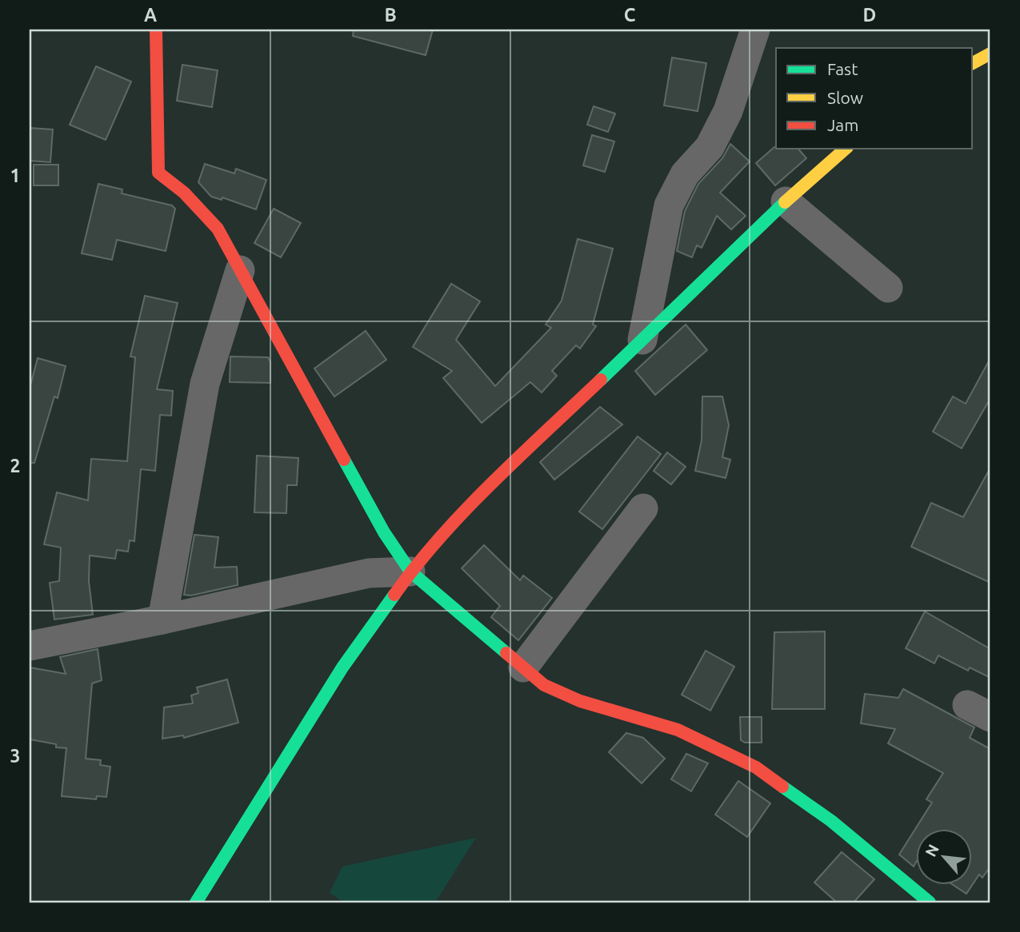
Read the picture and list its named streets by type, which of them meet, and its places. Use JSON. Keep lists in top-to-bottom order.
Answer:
{
  "legend": ["Fast", "Slow", "Jam"],
  "north": "top left",
  "grid": {
    "columns": [
      "A",
      "B",
      "C",
      "D"
    ],
    "rows": ["1", "2", "3"]
  }
}
